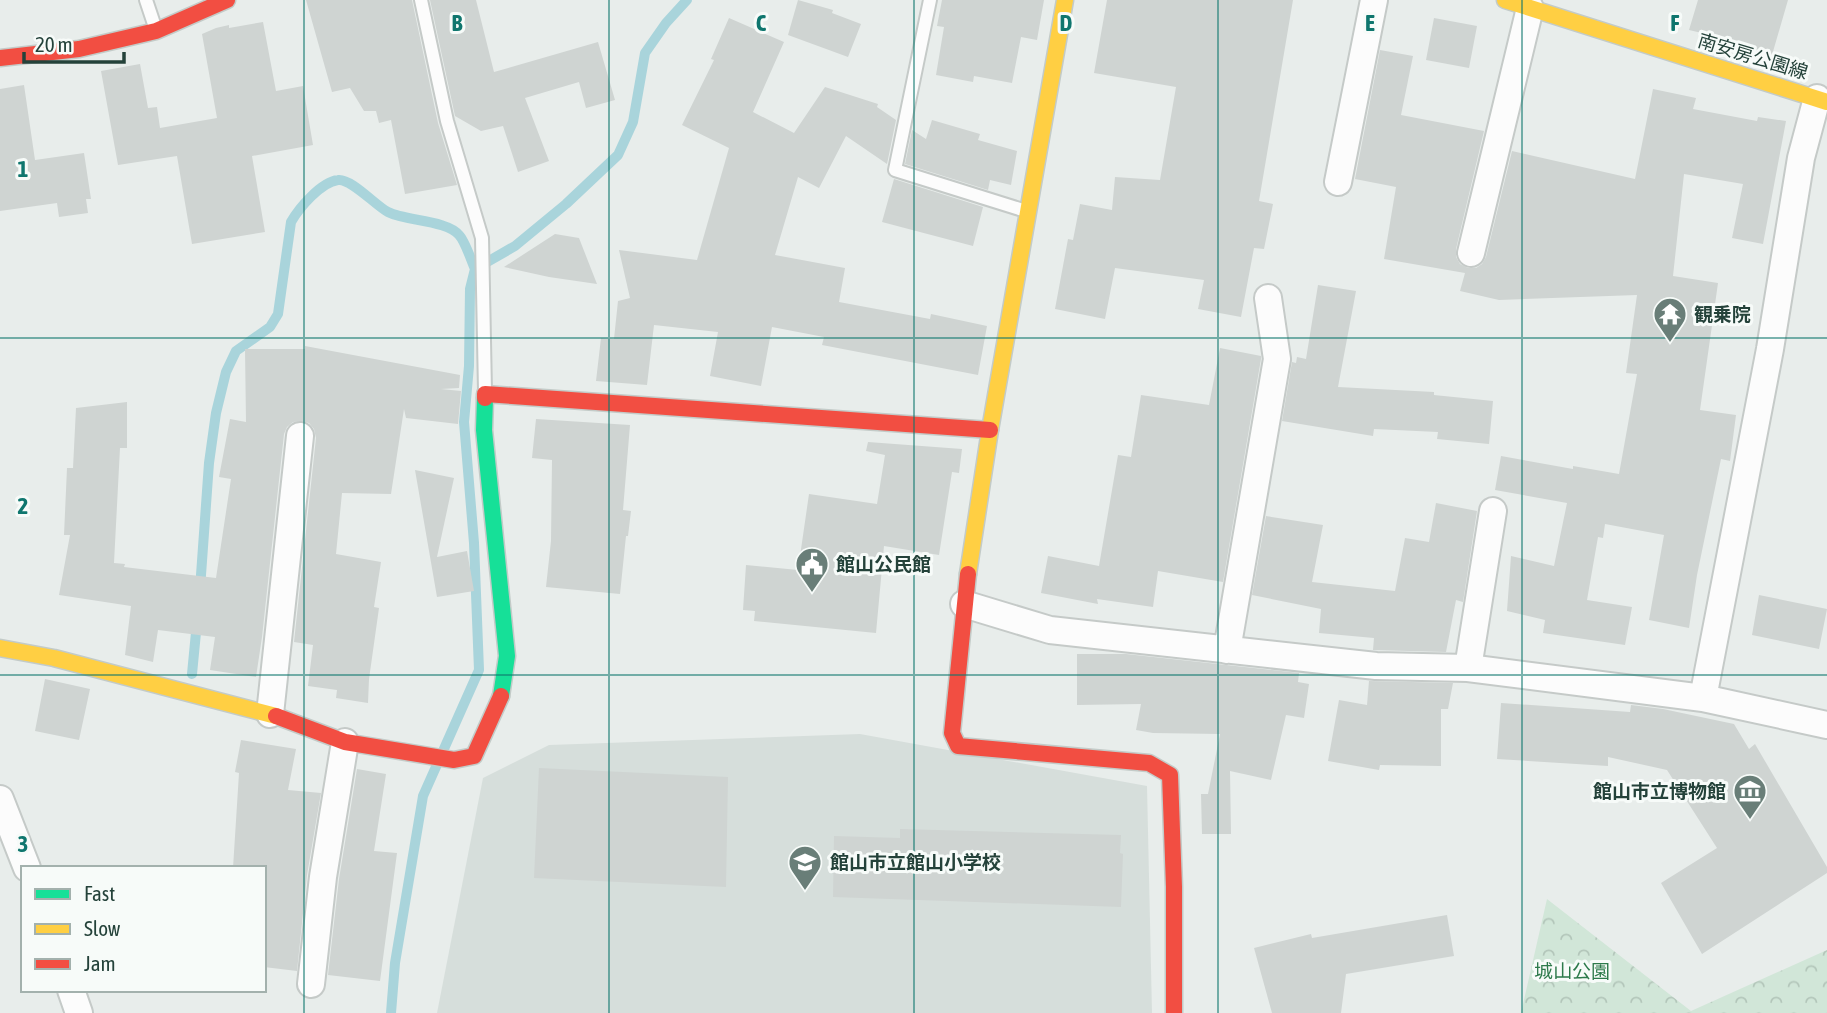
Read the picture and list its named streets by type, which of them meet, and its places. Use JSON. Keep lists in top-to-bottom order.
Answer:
{
  "streets": {
    "street": ["南安房公園線"]
  },
  "parks": ["城山公園"],
  "places": {
    "temple": ["観乗院"],
    "public building": ["館山公民館"],
    "museum": ["館山市立博物館"],
    "school or university": ["館山市立館山小学校"]
  },
  "legend": ["Fast", "Slow", "Jam"],
  "scale_bar": "20 m",
  "grid": {
    "columns": [
      "B",
      "C",
      "D",
      "E",
      "F"
    ],
    "rows": ["1", "2", "3"]
  }
}
